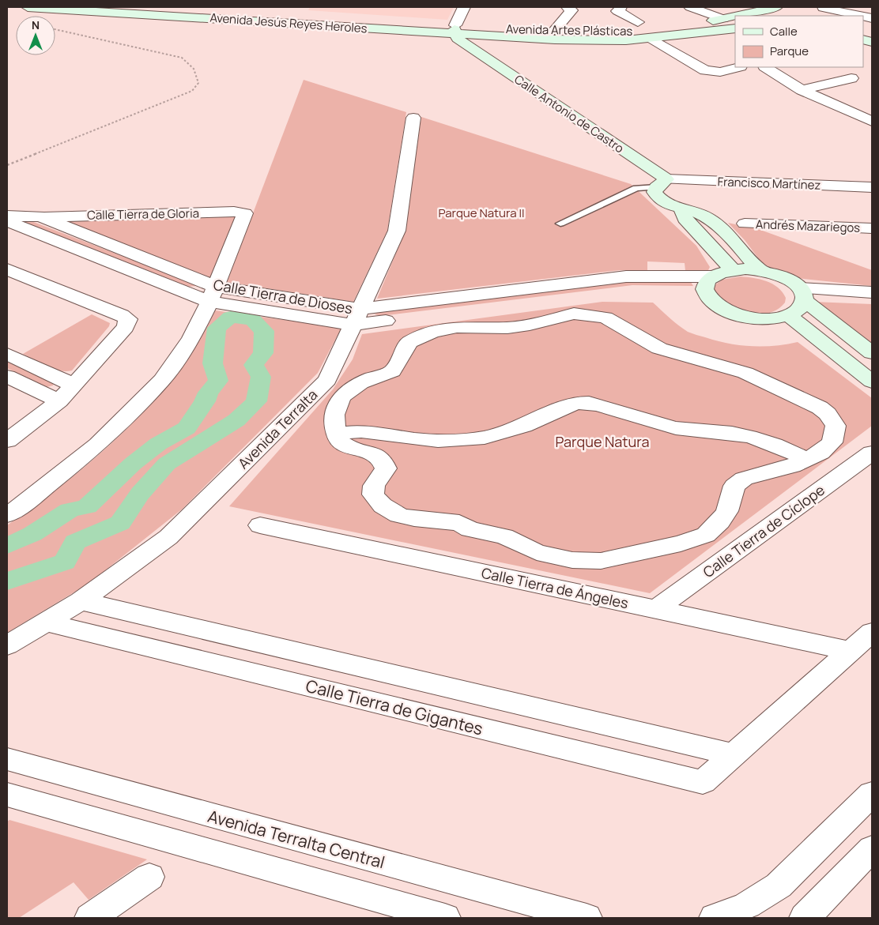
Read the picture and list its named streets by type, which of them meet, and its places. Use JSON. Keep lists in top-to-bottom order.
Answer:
{
  "streets": {
    "street": [
      "Avenida Jesús Reyes Heroles",
      "Avenida Artes Plásticas",
      "Calle Antonio de Castro",
      "Francisco Martínez",
      "Calle Tierra de Gloria",
      "Andrés Mazariegos",
      "Calle Tierra de Dioses",
      "Avenida Terralta",
      "Calle Tierra de Cíclope",
      "Calle Tierra de Ángeles",
      "Calle Tierra de Gigantes",
      "Avenida Terralta Central"
    ]
  },
  "crossings": [
    ["Avenida Jesús Reyes Heroles", "Avenida Artes Plásticas"],
    ["Avenida Jesús Reyes Heroles", "Calle Antonio de Castro"],
    ["Avenida Artes Plásticas", "Calle Antonio de Castro"],
    ["Calle Antonio de Castro", "Francisco Martínez"],
    ["Calle Tierra de Gloria", "Calle Tierra de Dioses"],
    ["Calle Tierra de Dioses", "Avenida Terralta"],
    ["Avenida Terralta", "Calle Tierra de Gigantes"],
    ["Calle Tierra de Cíclope", "Calle Tierra de Ángeles"],
    ["Calle Tierra de Ángeles", "Calle Tierra de Gigantes"]
  ],
  "parks": ["Parque Natura II", "Parque Natura"],
  "legend": ["Calle", "Parque"],
  "north": "top"
}
